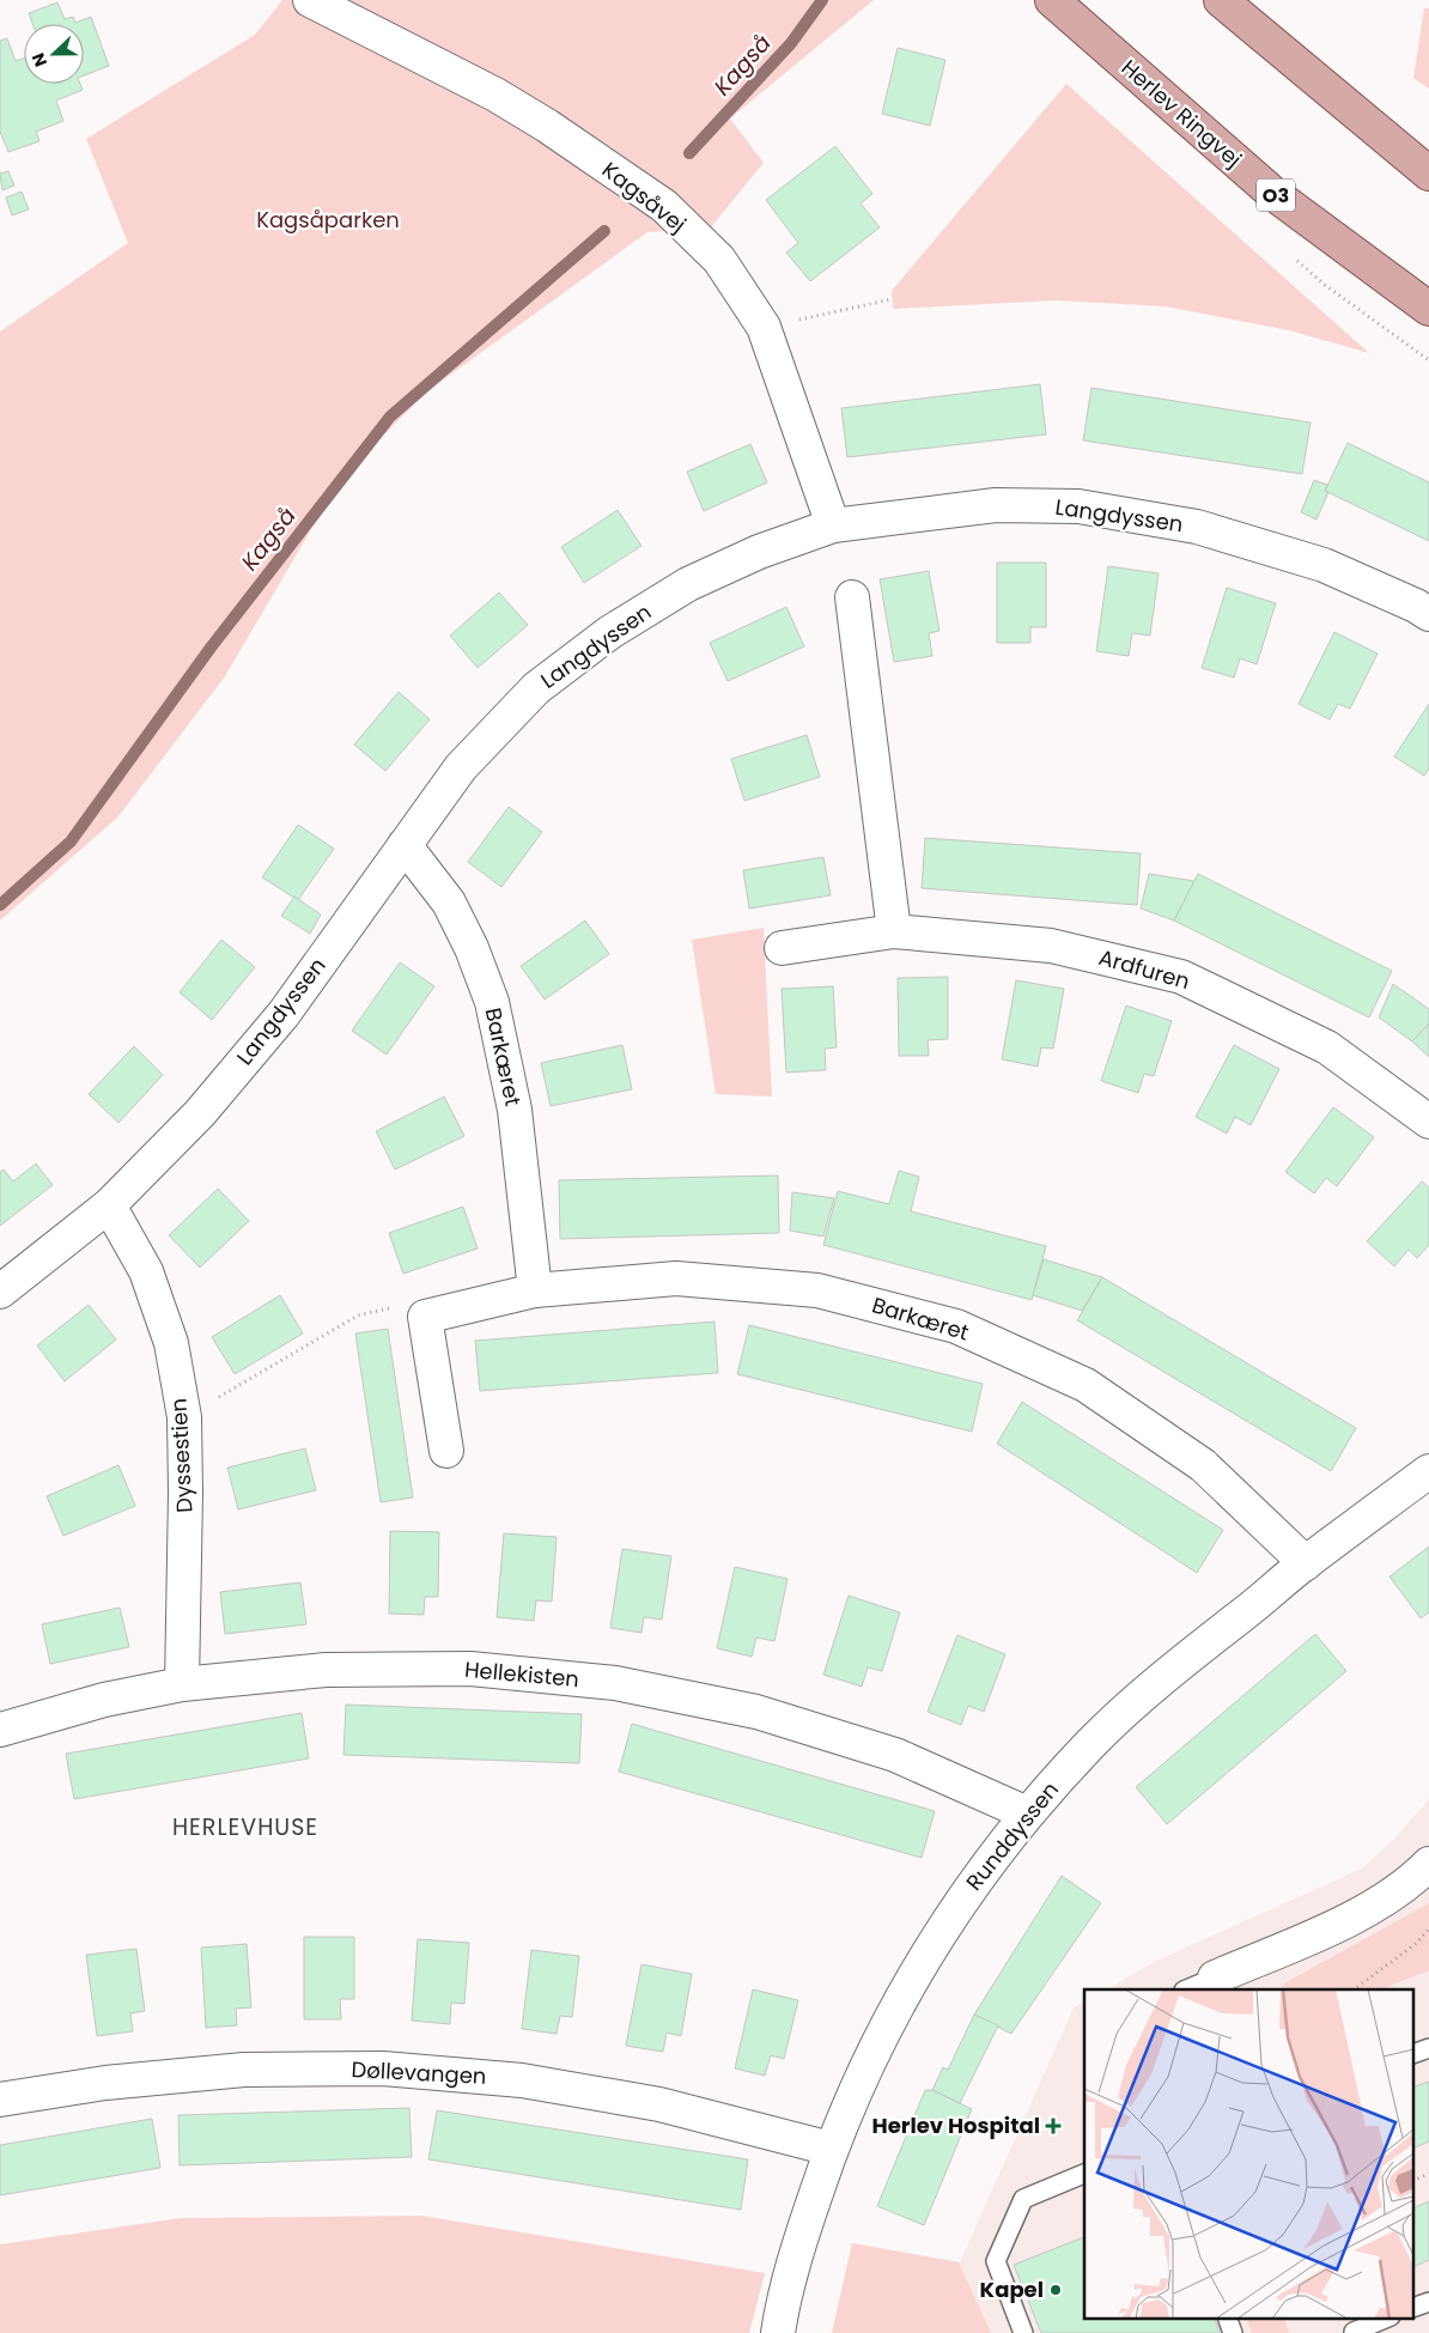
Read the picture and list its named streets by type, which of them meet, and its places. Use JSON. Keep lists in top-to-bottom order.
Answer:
{
  "streets": {
    "main road": ["Herlev Ringvej", "O3"],
    "street": [
      "Kagsåvej",
      "Langdyssen",
      "Ardfuren",
      "Barkæret",
      "Dyssestien",
      "Hellekisten",
      "Runddyssen",
      "Døllevangen"
    ]
  },
  "crossings": [
    ["Kagsåvej", "Langdyssen"],
    ["Langdyssen", "Barkæret"],
    ["Langdyssen", "Dyssestien"],
    ["Barkæret", "Runddyssen"],
    ["Dyssestien", "Hellekisten"],
    ["Hellekisten", "Runddyssen"],
    ["Runddyssen", "Døllevangen"]
  ],
  "districts": ["HERLEVHUSE"],
  "water": ["Kagså"],
  "parks": ["Kagsåparken"],
  "places": {
    "health": ["Herlev Hospital"],
    "other": ["Kapel"]
  },
  "north": "left"
}
